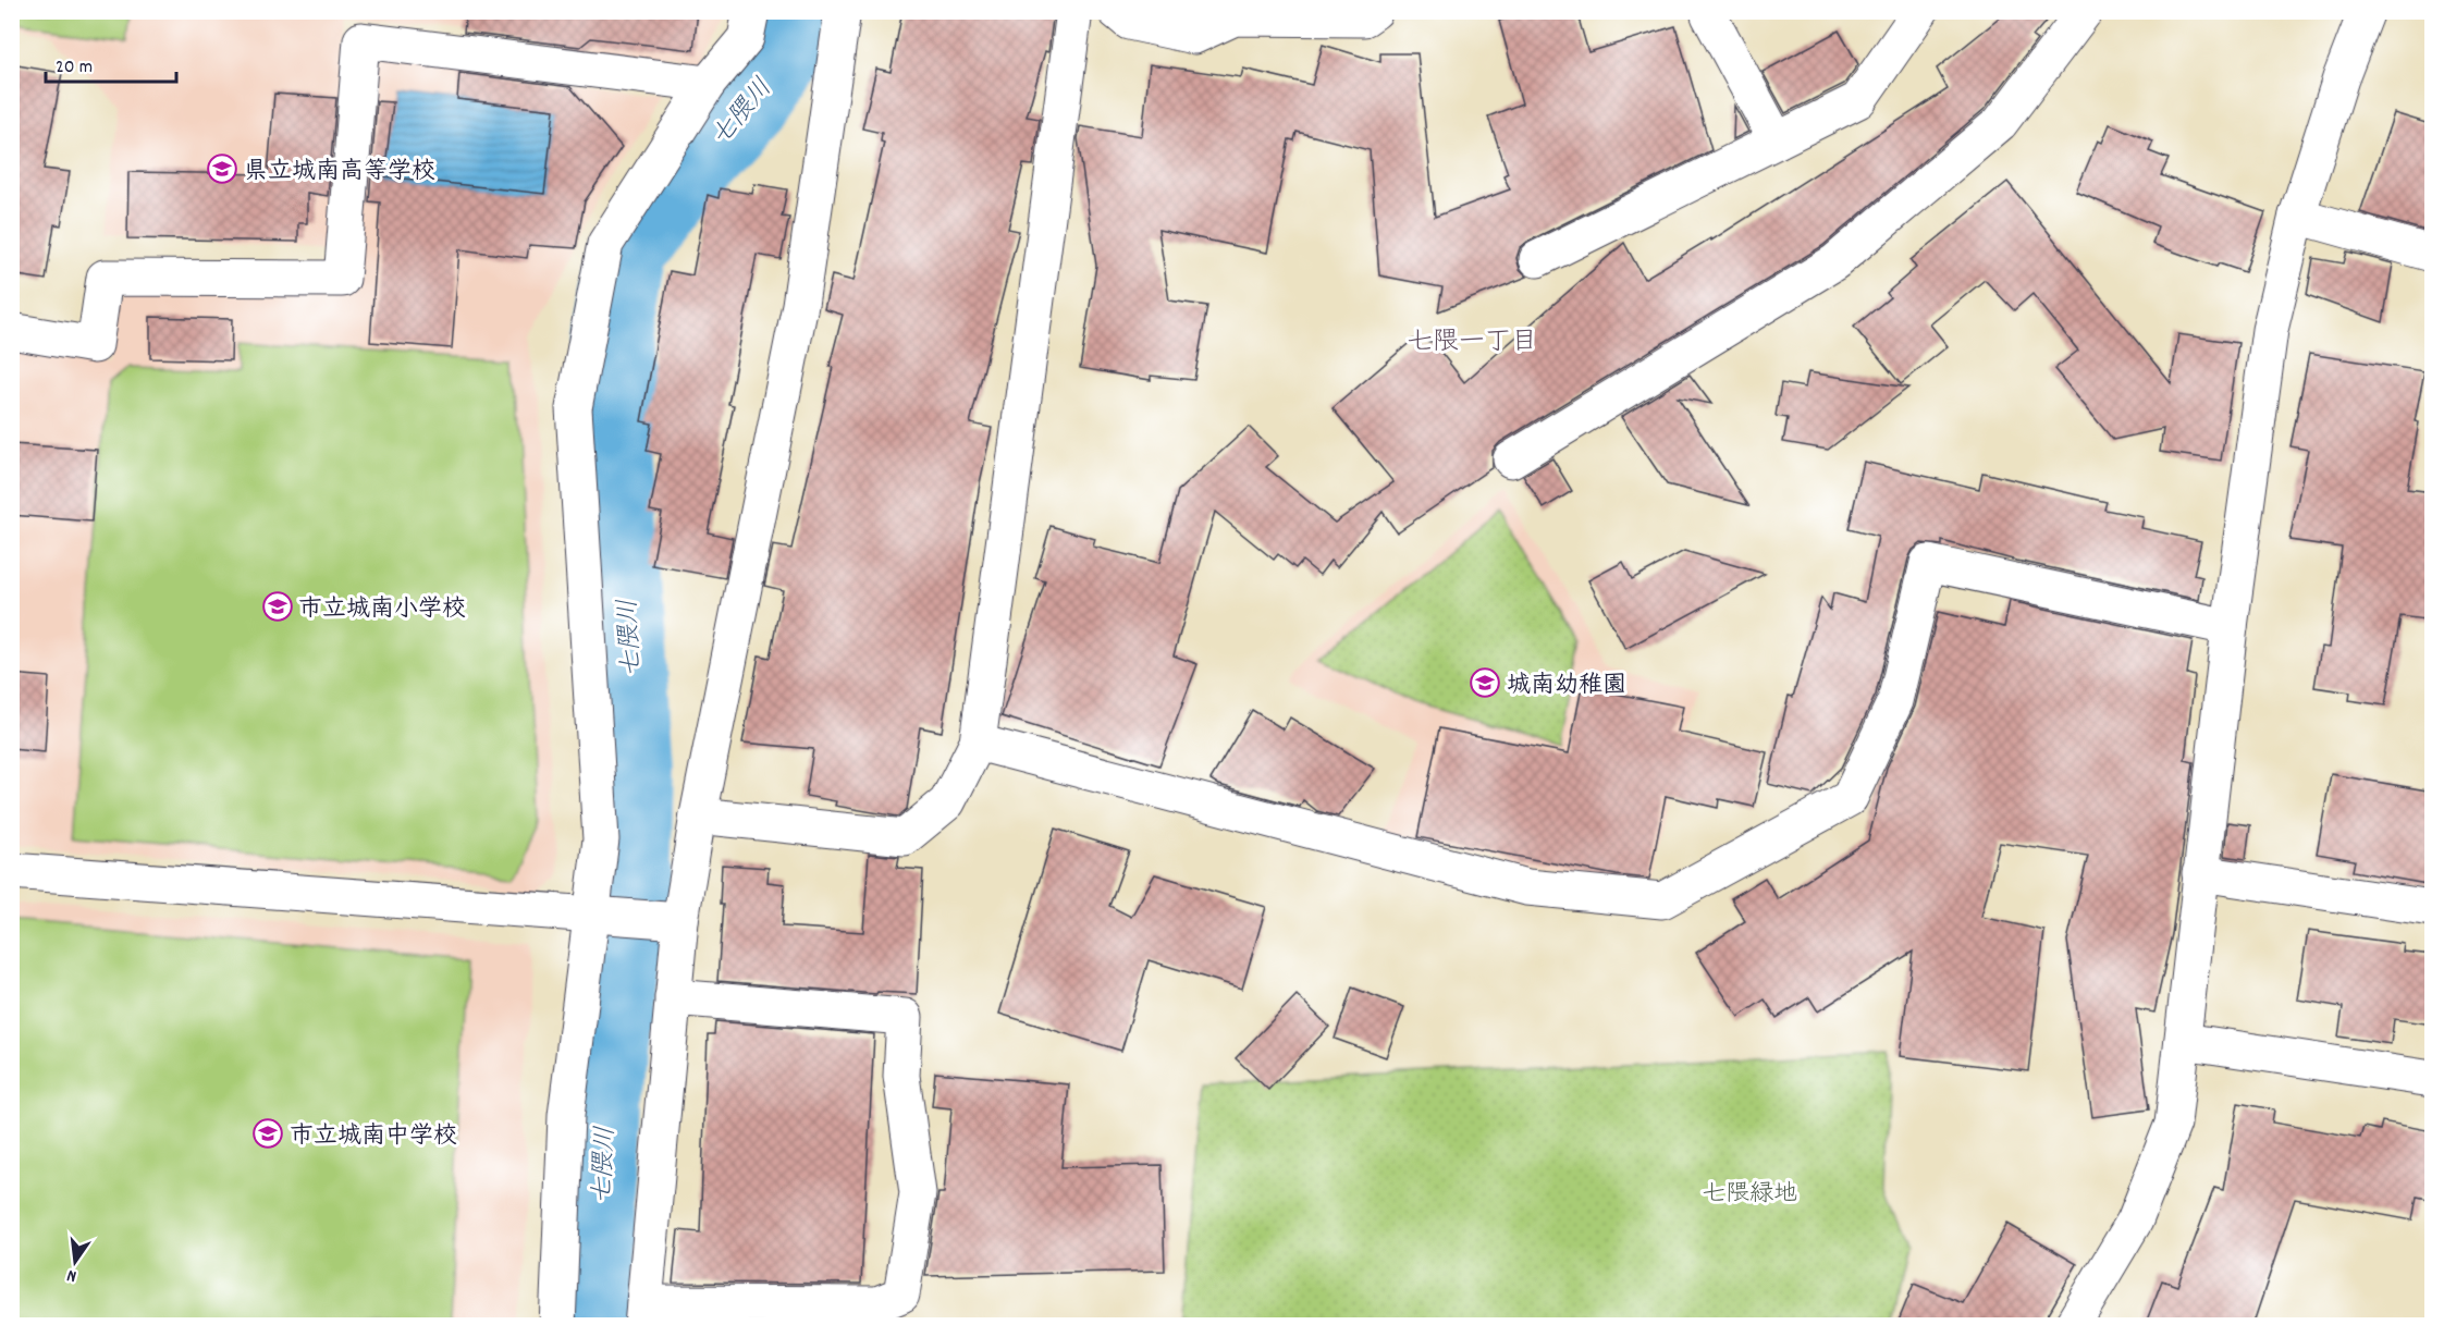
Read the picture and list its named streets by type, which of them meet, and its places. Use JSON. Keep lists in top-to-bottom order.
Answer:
{
  "districts": ["七隈一丁目"],
  "water": ["七隈川"],
  "parks": ["七隈緑地"],
  "places": {
    "school or university": [
      "県立城南高等学校",
      "市立城南小学校",
      "城南幼稚園",
      "市立城南中学校"
    ]
  },
  "scale_bar": "20 m",
  "north": "bottom"
}
